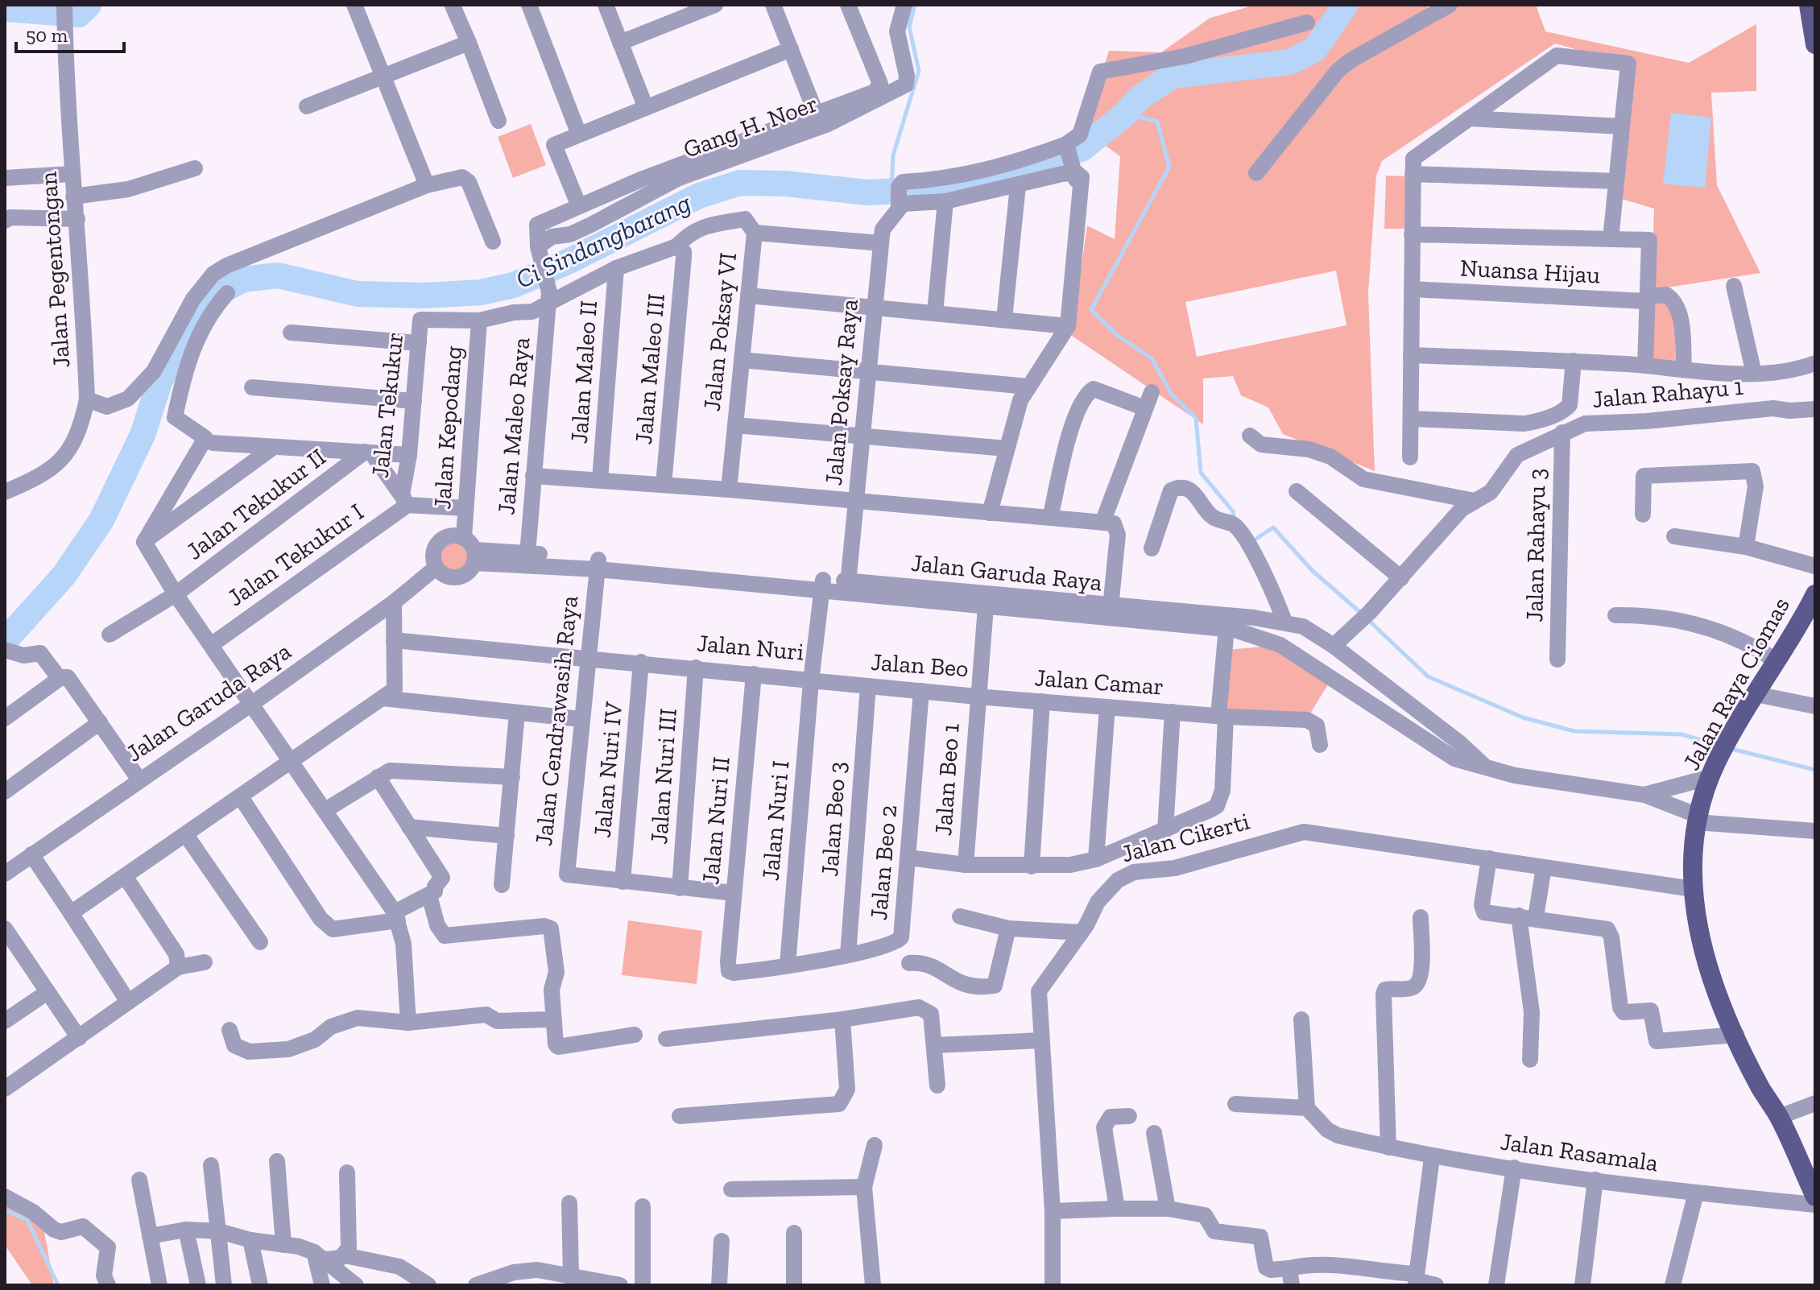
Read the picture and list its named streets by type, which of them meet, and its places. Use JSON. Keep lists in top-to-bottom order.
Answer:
{
  "streets": {
    "main road": ["Jalan Raya Ciomas"],
    "street": [
      "Gang H. Noer",
      "Jalan Pegentongan",
      "Nuansa Hijau",
      "Jalan Poksay VI",
      "Jalan Maleo III",
      "Jalan Maleo II",
      "Jalan Poksay Raya",
      "Jalan Rahayu 1",
      "Jalan Tekukur",
      "Jalan Maleo Raya",
      "Jalan Kepodang",
      "Jalan Tekukur II",
      "Jalan Rahayu 3",
      "Jalan Tekukur I",
      "Jalan Garuda Raya",
      "Jalan Nuri",
      "Jalan Beo",
      "Jalan Camar",
      "Jalan Cendrawasih Raya",
      "Jalan Nuri IV",
      "Jalan Nuri III",
      "Jalan Beo 1",
      "Jalan Beo 3",
      "Jalan Nuri II",
      "Jalan Nuri I",
      "Jalan Cikerti",
      "Jalan Beo 2",
      "Jalan Rasamala"
    ]
  },
  "crossings": [
    ["Gang H. Noer", "Jalan Maleo Raya"],
    ["Jalan Poksay VI", "Jalan Maleo III"],
    ["Jalan Poksay Raya", "Jalan Garuda Raya"],
    ["Jalan Rahayu 1", "Jalan Rahayu 3"],
    ["Jalan Rahayu 1", "Jalan Garuda Raya"],
    ["Jalan Tekukur", "Jalan Kepodang"],
    ["Jalan Tekukur", "Jalan Tekukur I"],
    ["Jalan Maleo Raya", "Jalan Garuda Raya"],
    ["Jalan Kepodang", "Jalan Garuda Raya"],
    ["Jalan Garuda Raya", "Jalan Nuri"],
    ["Jalan Garuda Raya", "Jalan Beo"],
    ["Jalan Garuda Raya", "Jalan Raya Ciomas"],
    ["Jalan Garuda Raya", "Jalan Cendrawasih Raya"],
    ["Jalan Nuri", "Jalan Beo"],
    ["Jalan Nuri", "Jalan Cendrawasih Raya"],
    ["Jalan Nuri", "Jalan Nuri IV"],
    ["Jalan Nuri", "Jalan Nuri III"],
    ["Jalan Nuri", "Jalan Nuri II"],
    ["Jalan Nuri", "Jalan Nuri I"],
    ["Jalan Beo", "Jalan Camar"],
    ["Jalan Beo", "Jalan Beo 1"],
    ["Jalan Beo", "Jalan Beo 3"],
    ["Jalan Beo", "Jalan Nuri I"],
    ["Jalan Beo", "Jalan Beo 2"],
    ["Jalan Camar", "Jalan Beo 1"],
    ["Jalan Raya Ciomas", "Jalan Cikerti"],
    ["Jalan Cendrawasih Raya", "Jalan Nuri IV"],
    ["Jalan Cendrawasih Raya", "Jalan Nuri III"],
    ["Jalan Cendrawasih Raya", "Jalan Nuri II"],
    ["Jalan Beo 3", "Jalan Beo 2"],
    ["Jalan Nuri II", "Jalan Beo 2"],
    ["Jalan Nuri I", "Jalan Beo 2"]
  ],
  "water": ["Ci Sindangbarang"],
  "scale_bar": "50 m"
}
